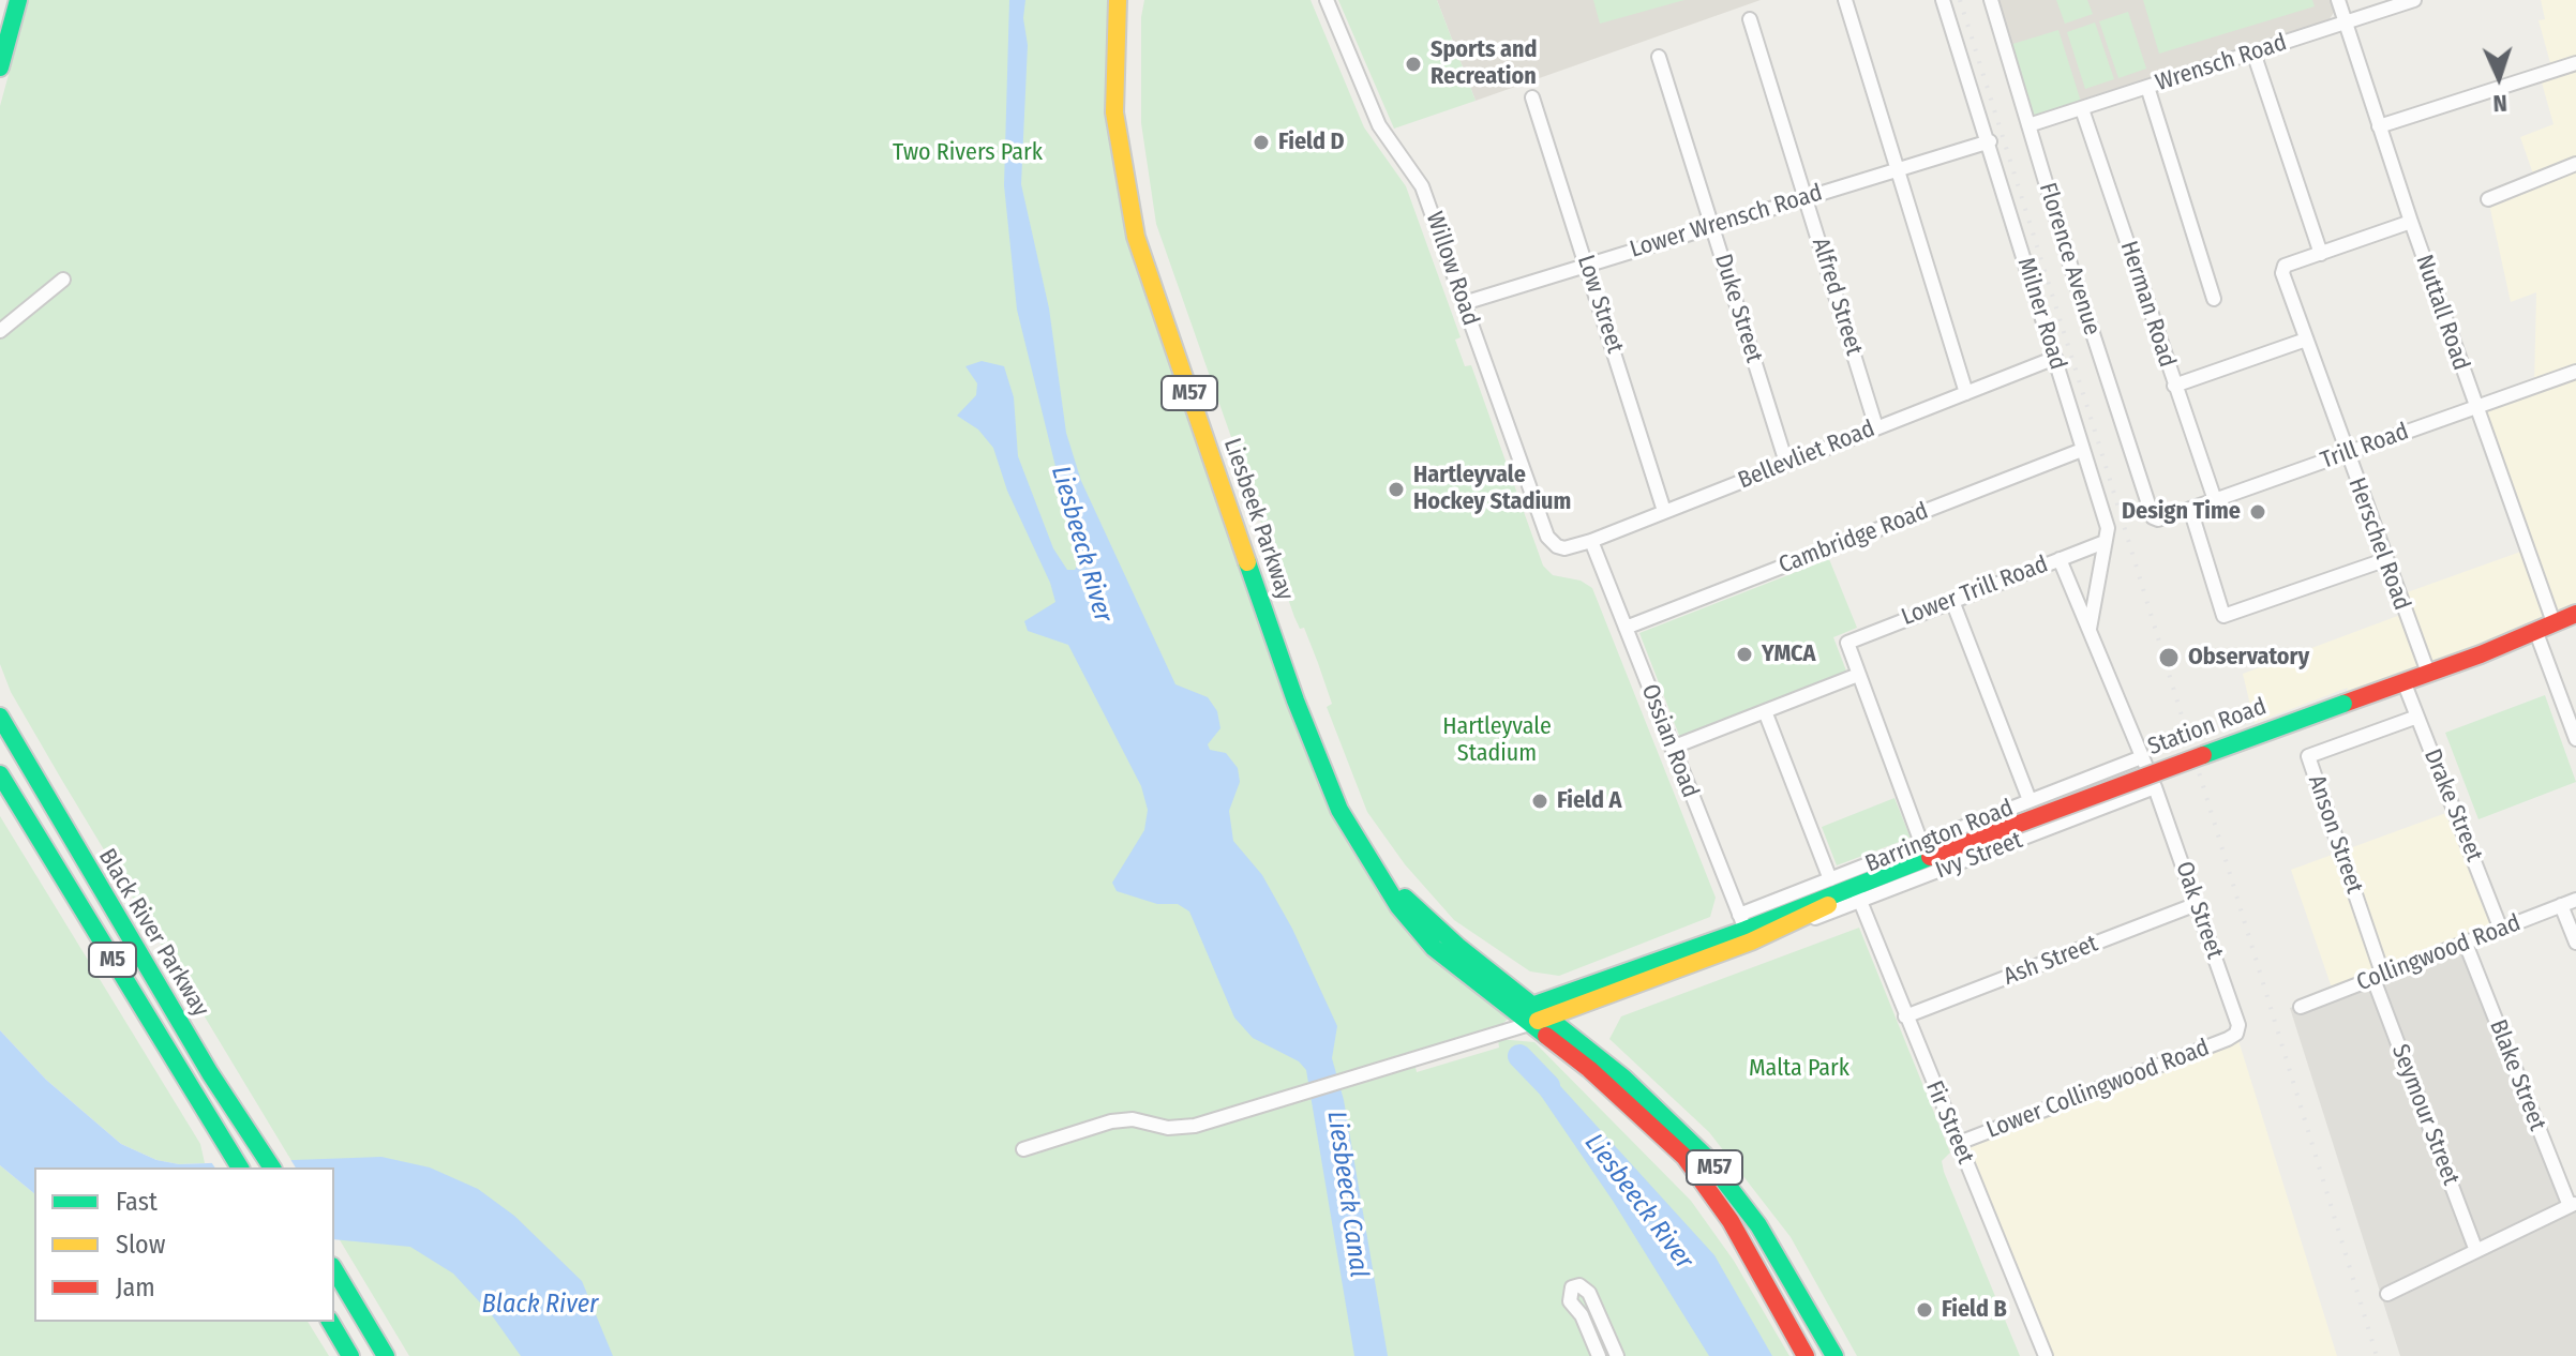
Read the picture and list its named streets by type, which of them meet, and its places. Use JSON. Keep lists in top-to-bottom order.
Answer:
{
  "streets": {
    "main road": [
      "M57",
      "Liesbeek Parkway",
      "Station Road",
      "Black River Parkway",
      "M5"
    ],
    "street": [
      "Wrensch Road",
      "Lower Wrensch Road",
      "Florence Avenue",
      "Willow Road",
      "Alfred Street",
      "Low Street",
      "Herman Road",
      "Duke Street",
      "Nuttall Road",
      "Milner Road",
      "Trill Road",
      "Bellevliet Road",
      "Cambridge Road",
      "Herschel Road",
      "Lower Trill Road",
      "Ossian Road",
      "Drake Street",
      "Anson Street",
      "Barrington Road",
      "Ivy Street",
      "Oak Street",
      "Collingwood Road",
      "Ash Street",
      "Blake Street",
      "Lower Collingwood Road",
      "Seymour Street",
      "Fir Street"
    ]
  },
  "crossings": [
    ["Wrensch Road", "Florence Avenue"],
    ["Wrensch Road", "Herman Road"],
    ["Wrensch Road", "Nuttall Road"],
    ["Lower Wrensch Road", "Willow Road"],
    ["Lower Wrensch Road", "Alfred Street"],
    ["Lower Wrensch Road", "Low Street"],
    ["Lower Wrensch Road", "Duke Street"],
    ["Lower Wrensch Road", "Milner Road"],
    ["Florence Avenue", "Trill Road"],
    ["Willow Road", "Bellevliet Road"],
    ["Alfred Street", "Bellevliet Road"],
    ["Low Street", "Bellevliet Road"],
    ["Herman Road", "Trill Road"],
    ["Duke Street", "Bellevliet Road"],
    ["Nuttall Road", "Trill Road"],
    ["Nuttall Road", "Station Road"],
    ["Milner Road", "Bellevliet Road"],
    ["Milner Road", "Cambridge Road"],
    ["Milner Road", "Lower Trill Road"],
    ["Milner Road", "Oak Street"],
    ["Trill Road", "Herschel Road"],
    ["Bellevliet Road", "Ossian Road"],
    ["Liesbeek Parkway", "Station Road"],
    ["Cambridge Road", "Ossian Road"],
    ["Herschel Road", "Station Road"],
    ["Lower Trill Road", "Oak Street"],
    ["Station Road", "Ossian Road"],
    ["Station Road", "Drake Street"],
    ["Station Road", "Barrington Road"],
    ["Station Road", "Ivy Street"],
    ["Station Road", "Fir Street"],
    ["Ossian Road", "Barrington Road"],
    ["Drake Street", "Anson Street"],
    ["Drake Street", "Collingwood Road"],
    ["Anson Street", "Collingwood Road"],
    ["Anson Street", "Seymour Street"],
    ["Barrington Road", "Oak Street"],
    ["Ivy Street", "Oak Street"],
    ["Ivy Street", "Fir Street"],
    ["Oak Street", "Ash Street"],
    ["Oak Street", "Lower Collingwood Road"],
    ["Collingwood Road", "Blake Street"],
    ["Collingwood Road", "Seymour Street"],
    ["Ash Street", "Fir Street"],
    ["Lower Collingwood Road", "Fir Street"]
  ],
  "water": ["Liesbeeck River", "Liesbeeck Canal", "Black River"],
  "parks": ["Two Rivers Park", "Hartleyvale Stadium", "Malta Park"],
  "places": [
    "Sports and Recreation",
    "Field D",
    "Hartleyvale Hockey Stadium",
    "Design Time",
    "YMCA",
    "Observatory",
    "Field A",
    "Field B"
  ],
  "legend": ["Fast", "Slow", "Jam"],
  "north": "bottom"
}
